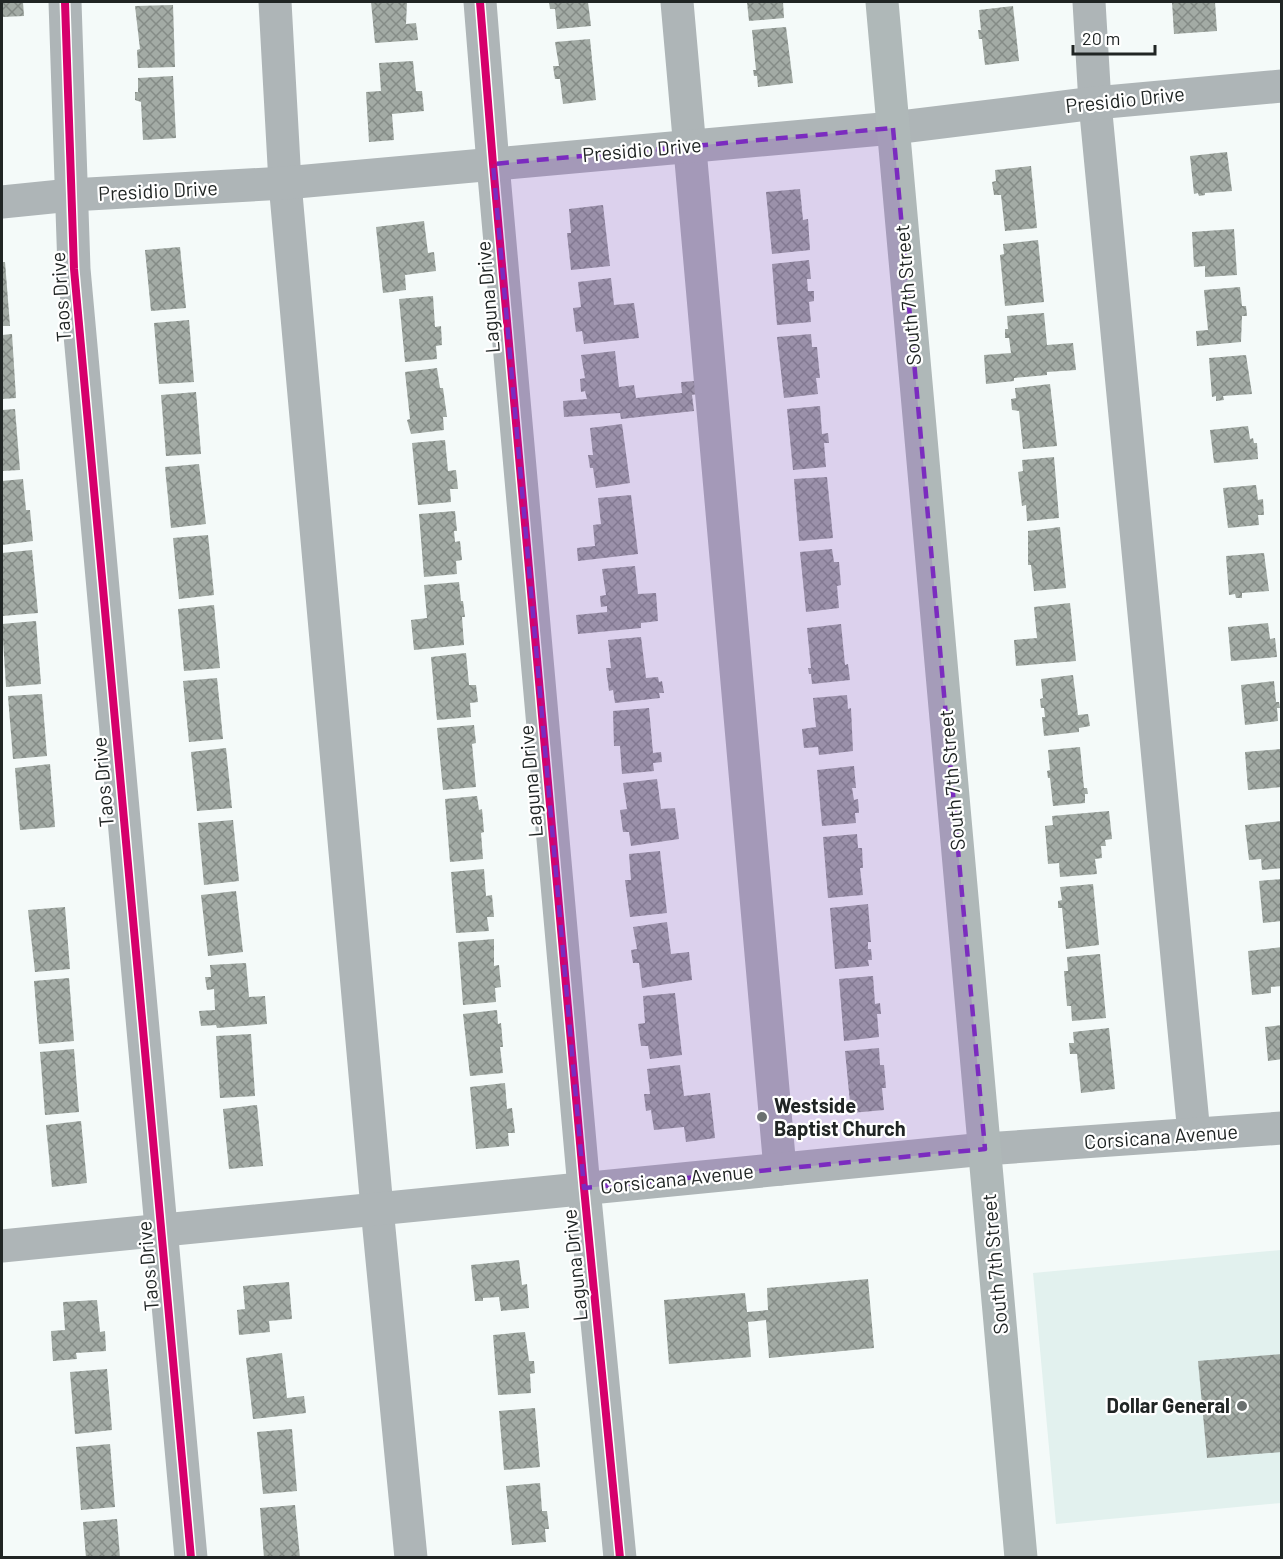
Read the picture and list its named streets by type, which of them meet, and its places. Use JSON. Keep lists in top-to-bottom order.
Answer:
{
  "streets": {
    "main road": ["South 7th Street"],
    "street": [
      "Presidio Drive",
      "Taos Drive",
      "Laguna Drive",
      "Corsicana Avenue"
    ]
  },
  "crossings": [
    ["Presidio Drive", "South 7th Street"],
    ["Presidio Drive", "Taos Drive"],
    ["Presidio Drive", "Laguna Drive"],
    ["South 7th Street", "Corsicana Avenue"],
    ["Taos Drive", "Corsicana Avenue"],
    ["Laguna Drive", "Corsicana Avenue"]
  ],
  "places": ["Westside Baptist Church", "Dollar General"],
  "scale_bar": "20 m"
}
